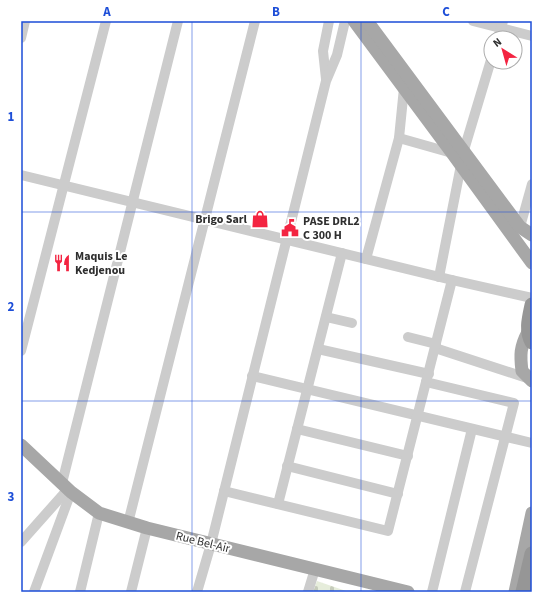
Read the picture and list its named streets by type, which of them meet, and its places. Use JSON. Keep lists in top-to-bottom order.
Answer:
{
  "streets": {
    "main road": ["Rue Bel-Air"]
  },
  "places": {
    "shop": ["Brigo Sarl"],
    "public building": ["PASE DRL2 C 300 H"],
    "restaurant": ["Maquis Le Kedjenou"]
  },
  "north": "top left",
  "grid": {
    "columns": ["A", "B", "C"],
    "rows": ["1", "2", "3"]
  }
}
